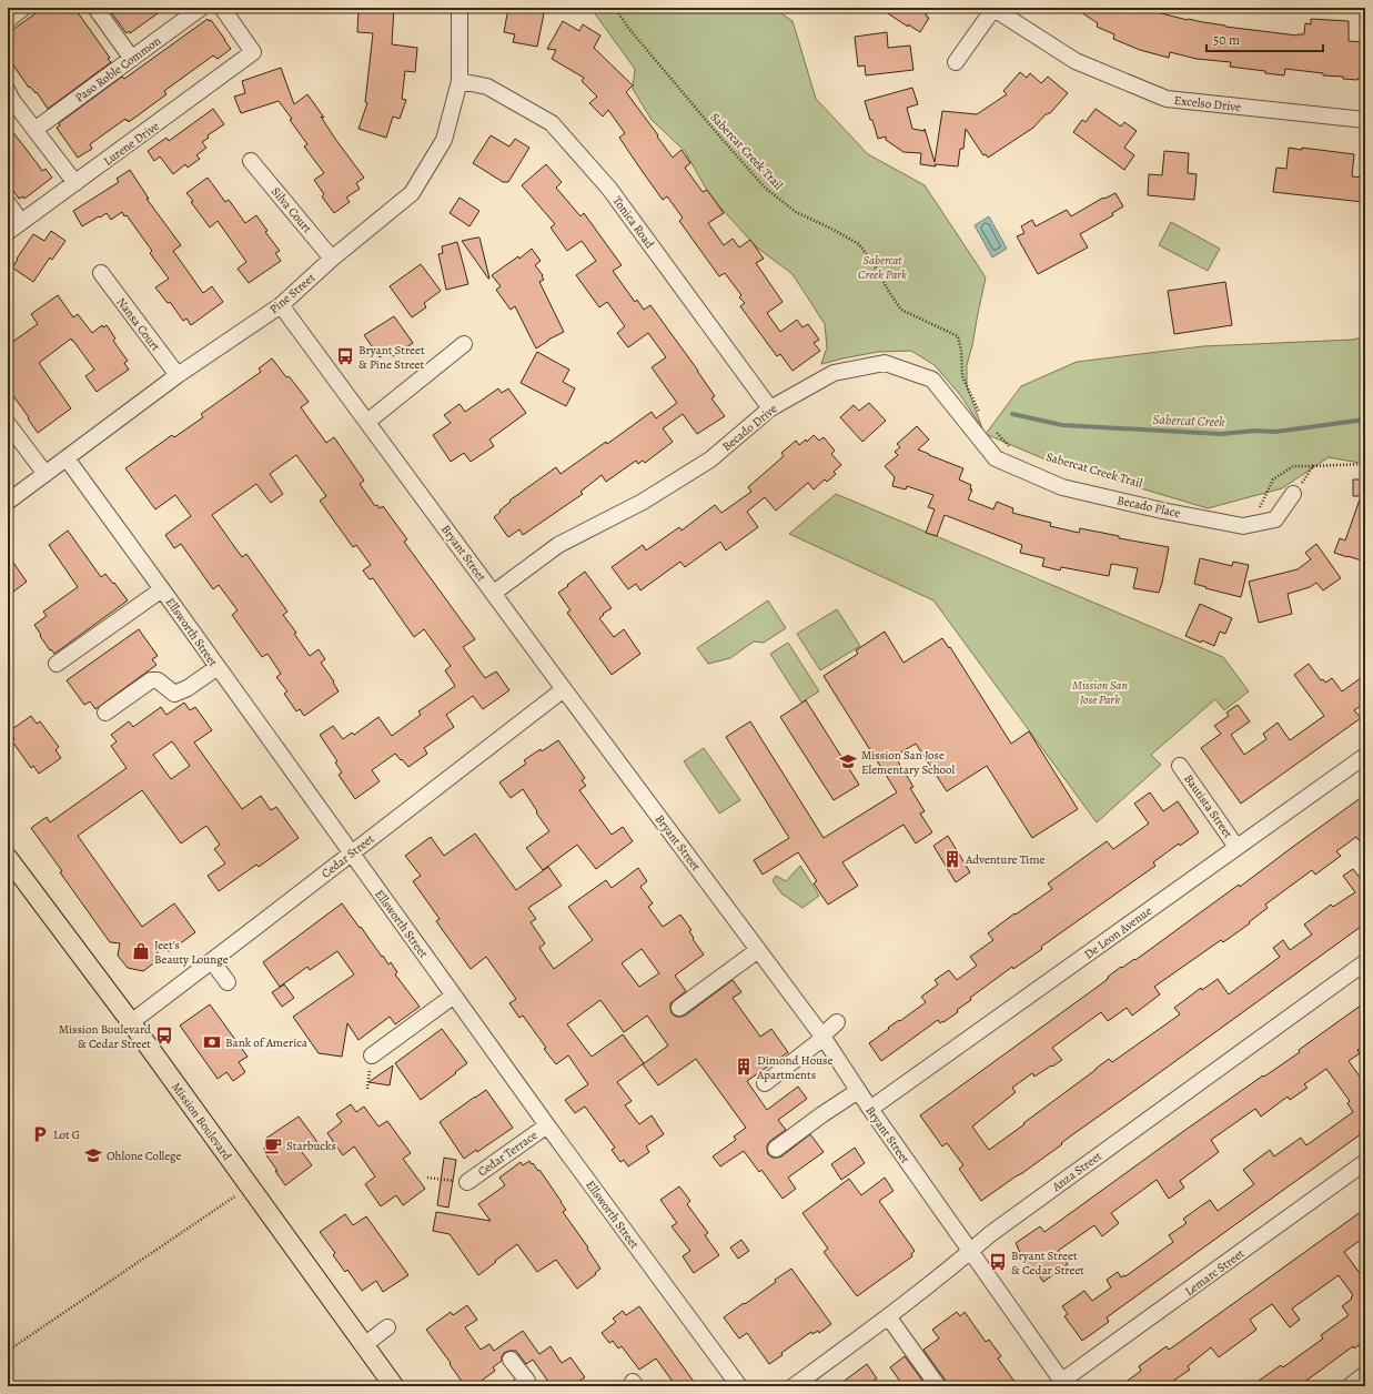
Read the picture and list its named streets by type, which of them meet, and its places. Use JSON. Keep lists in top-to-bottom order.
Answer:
{
  "streets": {
    "main road": ["Mission Boulevard"],
    "street": [
      "Paso Roble Common",
      "Excelso Drive",
      "Lurene Drive",
      "Silva Court",
      "Tonica Road",
      "Pine Street",
      "Nansa Court",
      "Becado Drive",
      "Becado Place",
      "Bryant Street",
      "Ellsworth Street",
      "Bautista Street",
      "Cedar Street",
      "De Leon Avenue",
      "Cedar Terrace",
      "Anza Street",
      "Lemarc Street"
    ],
    "path": ["Sabercat Creek Trail"]
  },
  "crossings": [
    ["Silva Court", "Pine Street"],
    ["Tonica Road", "Pine Street"],
    ["Tonica Road", "Becado Drive"],
    ["Pine Street", "Nansa Court"],
    ["Pine Street", "Bryant Street"],
    ["Pine Street", "Ellsworth Street"],
    ["Becado Drive", "Becado Place"],
    ["Becado Drive", "Bryant Street"],
    ["Bryant Street", "Cedar Street"],
    ["Bryant Street", "De Leon Avenue"],
    ["Bryant Street", "Anza Street"],
    ["Bryant Street", "Lemarc Street"],
    ["Ellsworth Street", "Cedar Street"],
    ["Ellsworth Street", "Cedar Terrace"],
    ["Bautista Street", "De Leon Avenue"],
    ["Cedar Street", "Mission Boulevard"]
  ],
  "water": ["Sabercat Creek"],
  "parks": ["Sabercat Creek Park", "Mission San Jose Park"],
  "places": {
    "bus stop": ["Bryant Street & Pine Street", "Mission Boulevard & Cedar Street", "Bryant Street & Cedar Street"],
    "school or university": ["Mission San Jose Elementary School", "Ohlone College"],
    "building": ["Adventure Time", "Dimond House Apartments"],
    "shop": ["Jeet's Beauty Lounge"],
    "bank": ["Bank of America"],
    "parking": ["Lot G"],
    "cafe": ["Starbucks"]
  },
  "scale_bar": "50 m"
}
